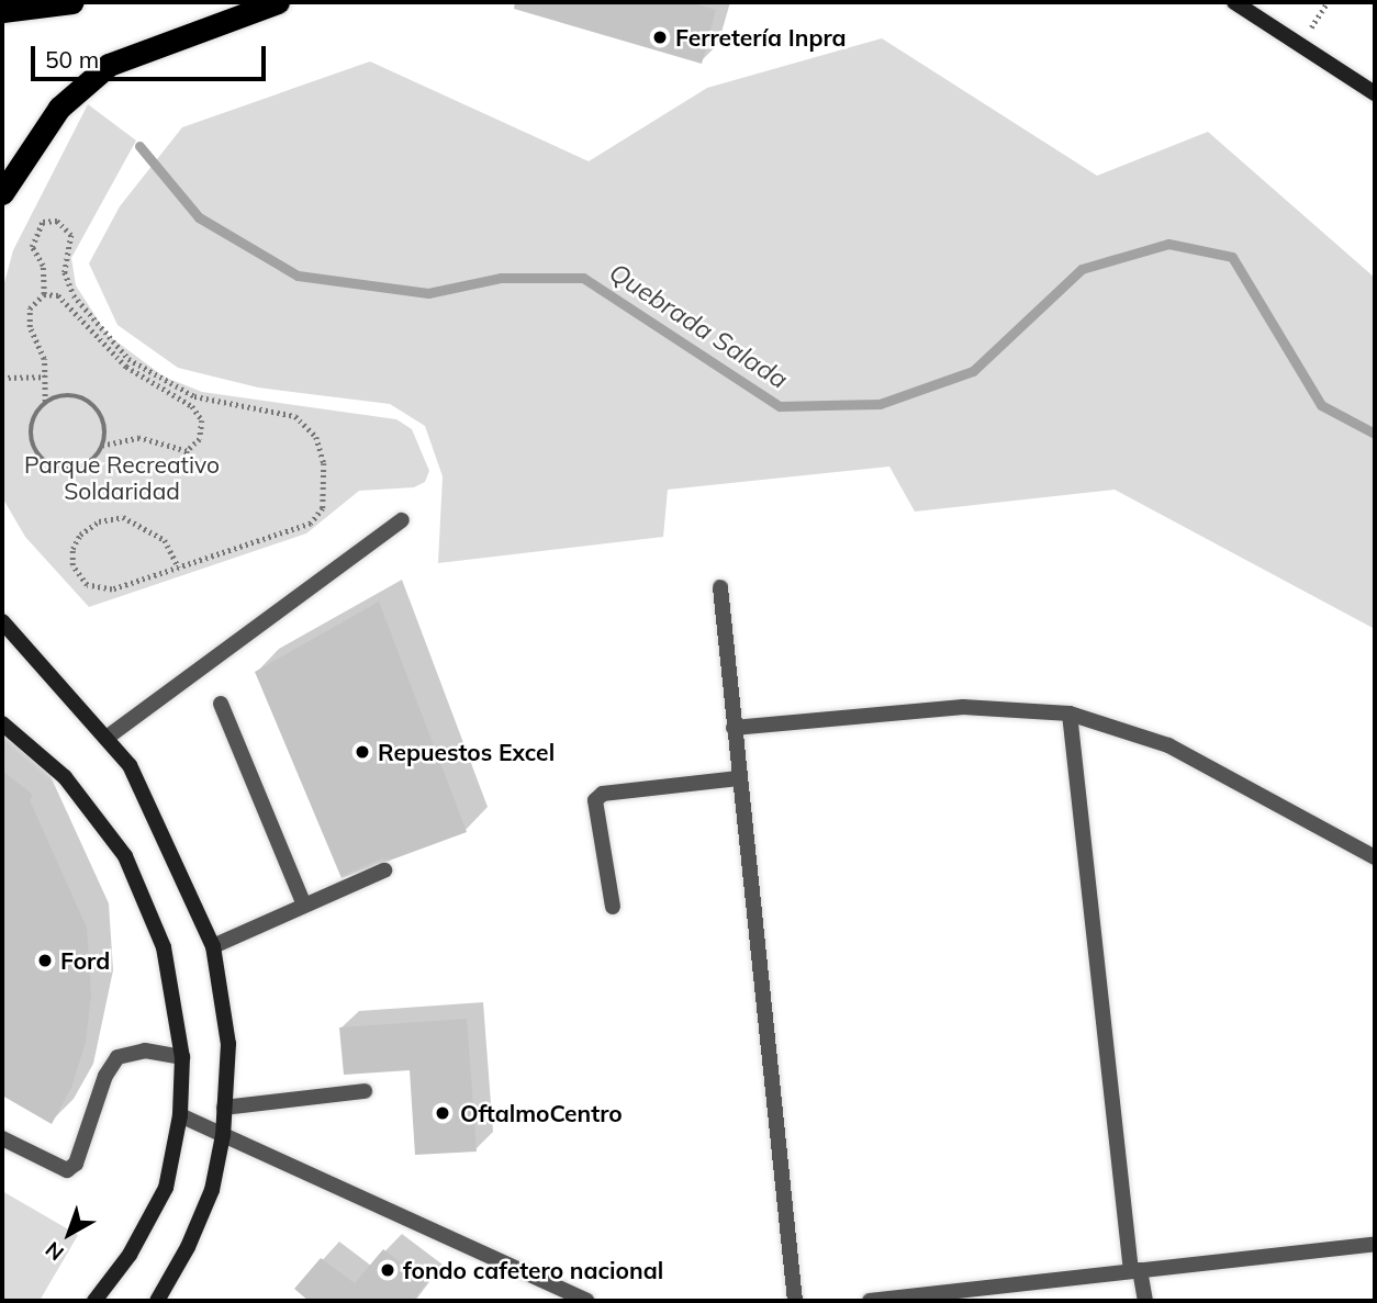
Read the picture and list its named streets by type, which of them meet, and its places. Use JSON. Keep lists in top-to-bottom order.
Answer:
{
  "water": ["Quebrada Salada"],
  "parks": ["Parque Recreativo Soldaridad"],
  "places": [
    "Ferretería Inpra",
    "Repuestos Excel",
    "Ford",
    "OftalmoCentro",
    "fondo cafetero nacional"
  ],
  "scale_bar": "50 m",
  "north": "bottom left"
}
